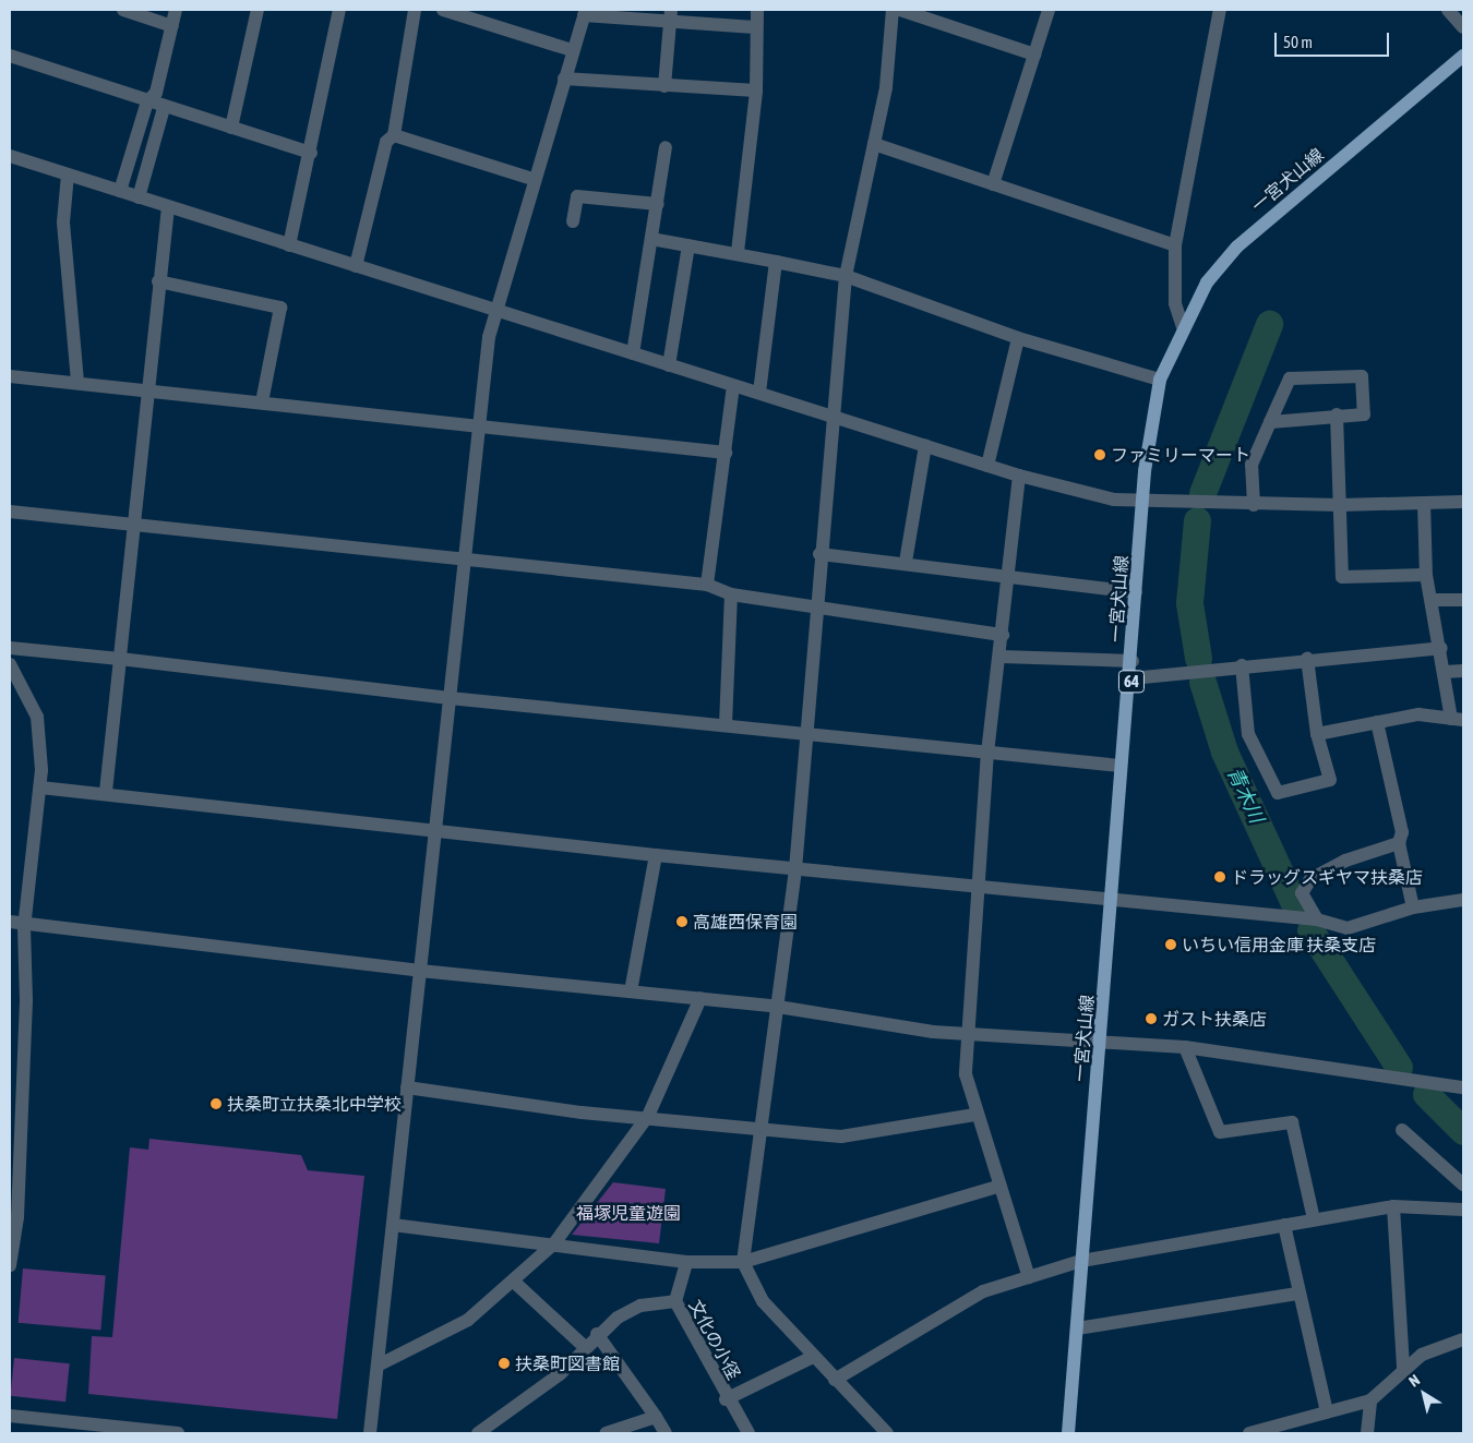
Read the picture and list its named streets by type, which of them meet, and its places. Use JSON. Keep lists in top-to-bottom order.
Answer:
{
  "streets": {
    "main road": ["一宮犬山線", "64"],
    "street": ["文化の小径"]
  },
  "water": ["青木川"],
  "parks": ["福塚児童遊園"],
  "places": [
    "ファミリーマート",
    "ドラッグスギヤマ扶桑店",
    "高雄西保育園",
    "いちい信用金庫 扶桑支店",
    "ガスト扶桑店",
    "扶桑町立扶桑北中学校",
    "扶桑町図書館"
  ],
  "scale_bar": "50 m",
  "north": "top left"
}
